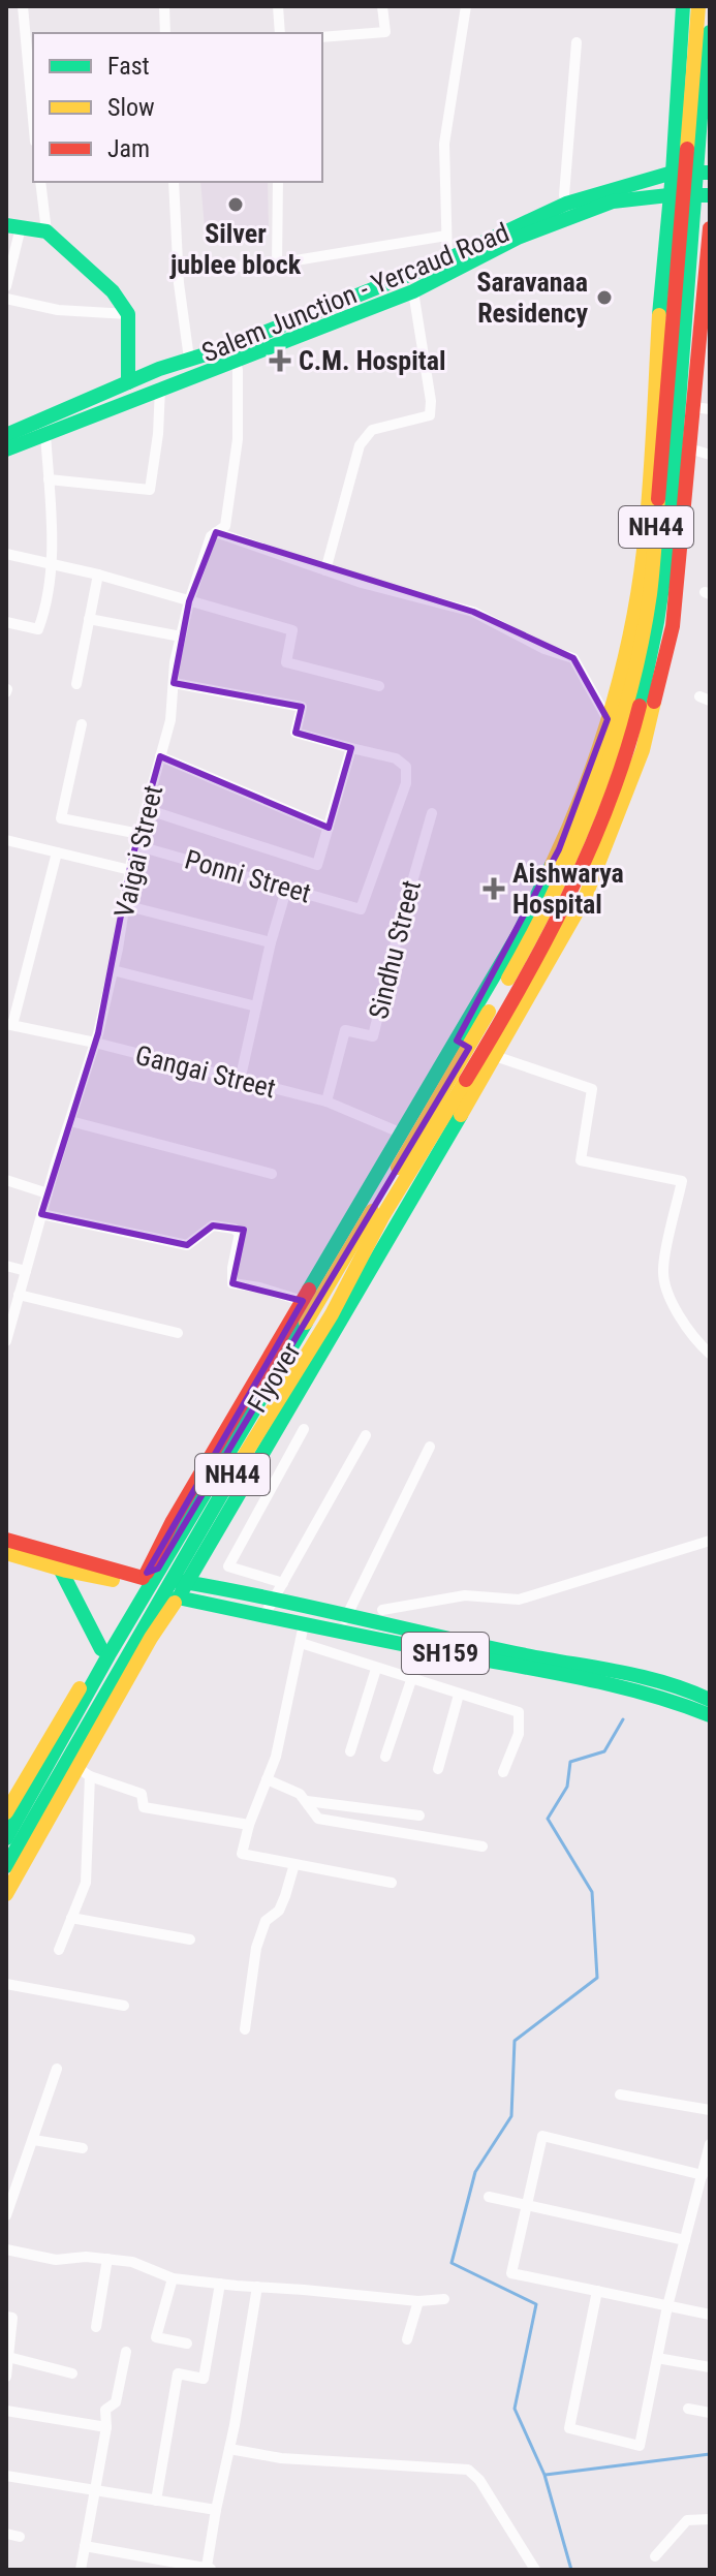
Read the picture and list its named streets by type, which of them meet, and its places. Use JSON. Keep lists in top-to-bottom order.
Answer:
{
  "streets": {
    "main road": [
      "Salem Junction - Yercaud Road",
      "NH44",
      "Flyover",
      "SH159"
    ],
    "street": [
      "Vaigai Street",
      "Ponni Street",
      "Sindhu Street",
      "Gangai Street"
    ]
  },
  "crossings": [
    ["NH44", "Flyover"],
    ["Vaigai Street", "Ponni Street"],
    ["Vaigai Street", "Gangai Street"],
    ["Sindhu Street", "Gangai Street"]
  ],
  "places": {
    "other": ["Silver jublee block", "Saravanaa Residency"],
    "health": ["C.M. Hospital", "Aishwarya Hospital"]
  },
  "legend": ["Fast", "Slow", "Jam"]
}
